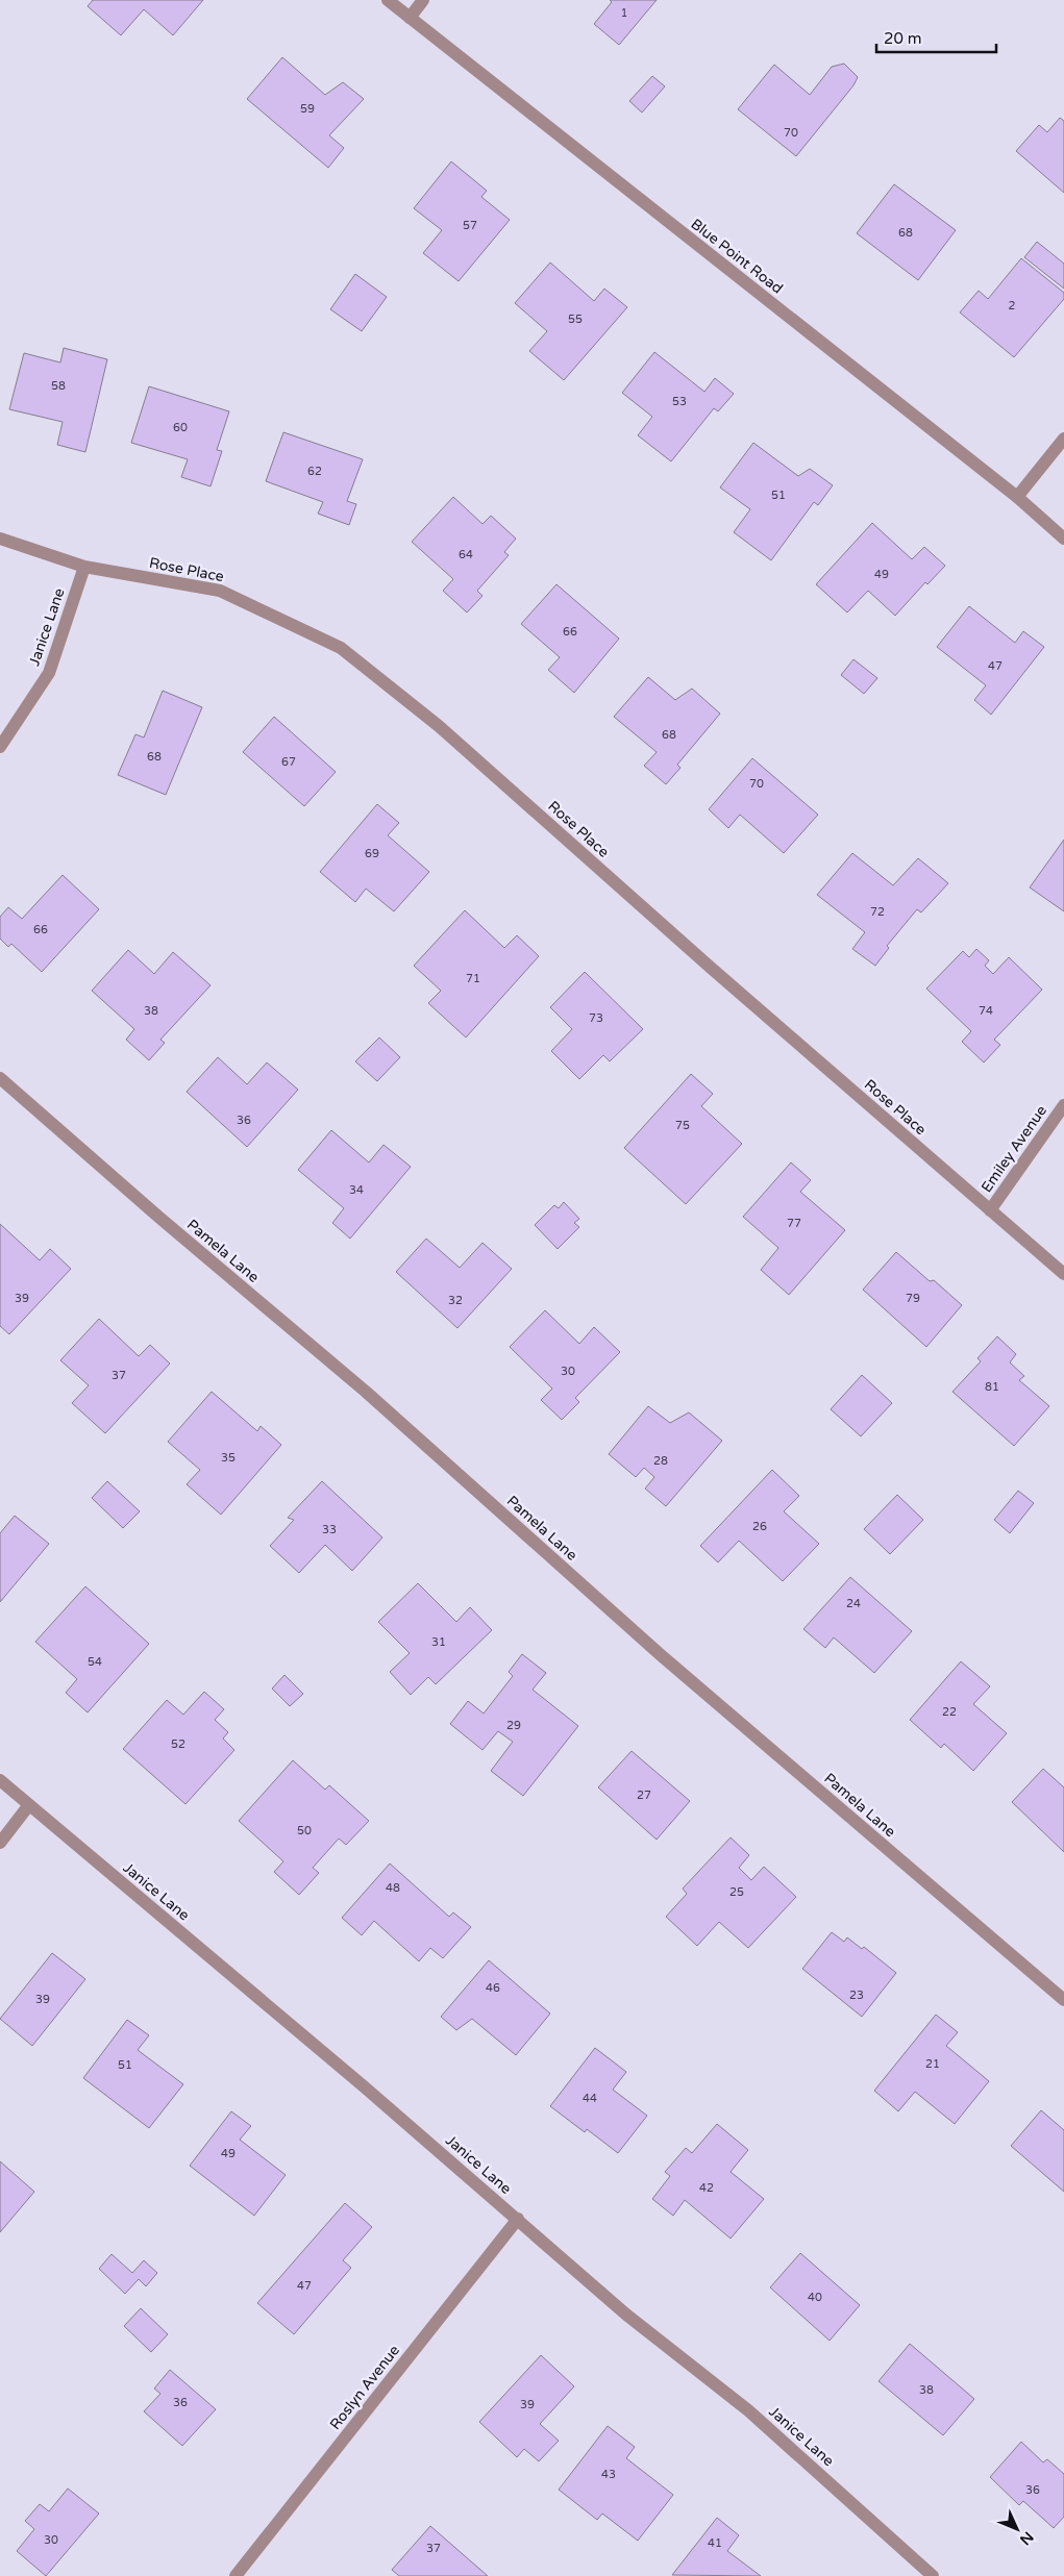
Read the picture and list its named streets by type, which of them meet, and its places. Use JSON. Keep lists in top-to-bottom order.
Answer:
{
  "streets": {
    "street": [
      "Blue Point Road",
      "Rose Place",
      "Janice Lane",
      "Emiley Avenue",
      "Pamela Lane",
      "Roslyn Avenue"
    ]
  },
  "crossings": [
    ["Rose Place", "Janice Lane"],
    ["Rose Place", "Emiley Avenue"],
    ["Janice Lane", "Roslyn Avenue"]
  ],
  "house_numbers": [
    "1",
    "59",
    "70",
    "57",
    "68",
    "2",
    "55",
    "58",
    "53",
    "60",
    "62",
    "51",
    "64",
    "49",
    "66",
    "47",
    "68",
    "68",
    "67",
    "70",
    "69",
    "72",
    "66",
    "71",
    "38",
    "74",
    "73",
    "36",
    "75",
    "34",
    "77",
    "39",
    "79",
    "32",
    "30",
    "37",
    "81",
    "35",
    "28",
    "26",
    "33",
    "24",
    "31",
    "54",
    "22",
    "29",
    "52",
    "27",
    "50",
    "48",
    "25",
    "46",
    "23",
    "39",
    "21",
    "51",
    "44",
    "49",
    "42",
    "47",
    "40",
    "38",
    "36",
    "39",
    "43",
    "36",
    "30",
    "41",
    "37"
  ],
  "scale_bar": "20 m",
  "north": "bottom right"
}
